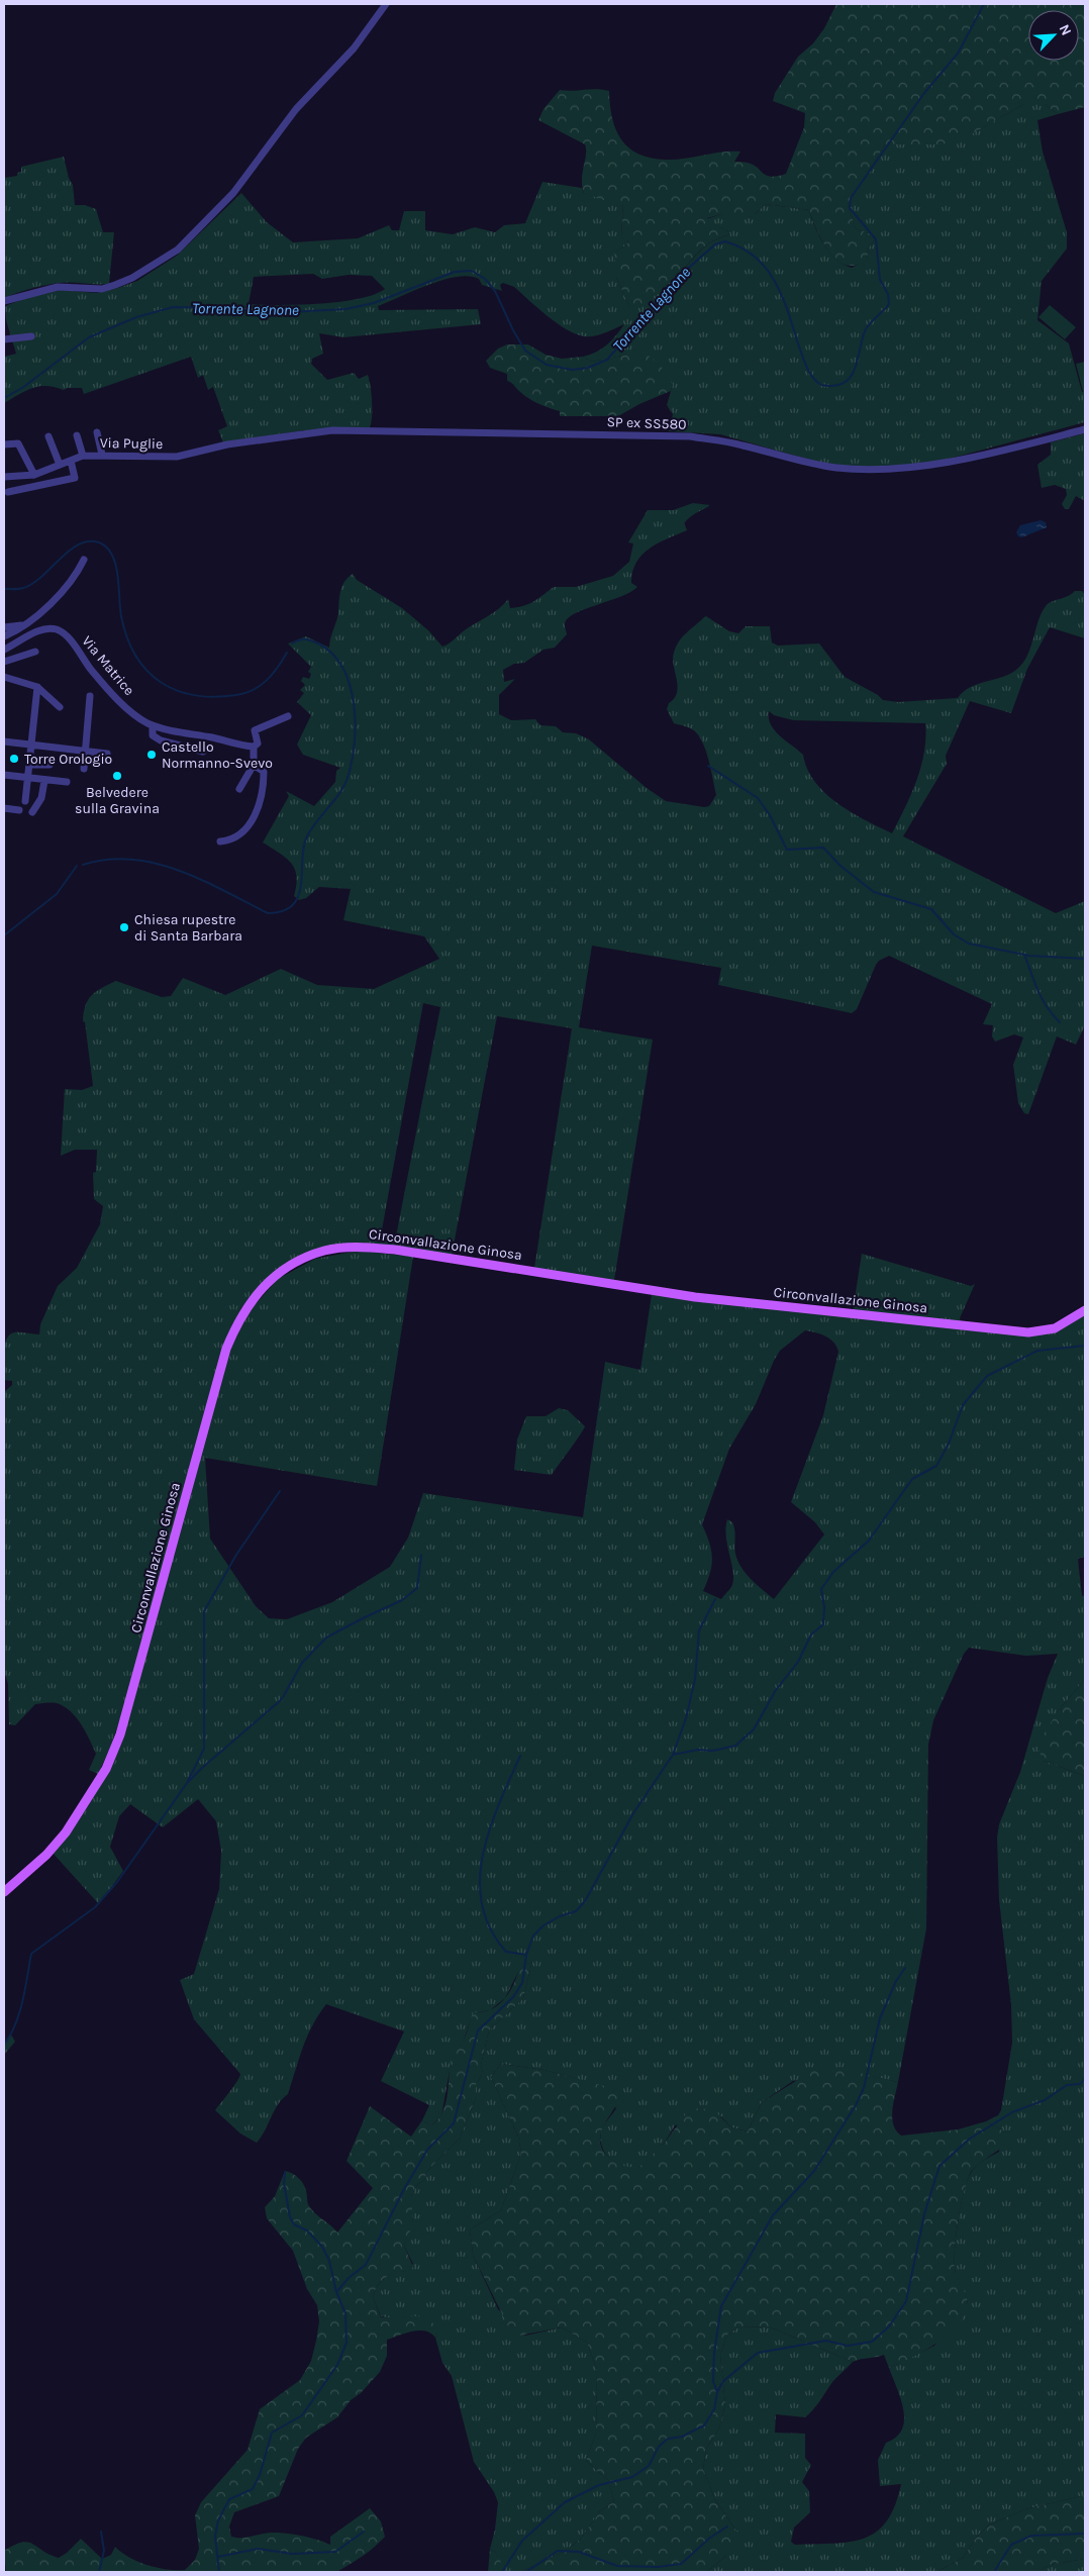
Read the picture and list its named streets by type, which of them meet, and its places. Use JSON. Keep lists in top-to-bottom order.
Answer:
{
  "streets": {
    "main road": ["Circonvallazione Ginosa"],
    "street": ["SP ex SS580", "Via Puglie", "Via Matrice"]
  },
  "crossings": [
    ["SP ex SS580", "Via Puglie"]
  ],
  "water": ["Torrente Lagnone"],
  "places": [
    "Castello Normanno-Svevo",
    "Torre Orologio",
    "Belvedere sulla Gravina",
    "Chiesa rupestre di Santa Barbara"
  ],
  "north": "top right"
}
